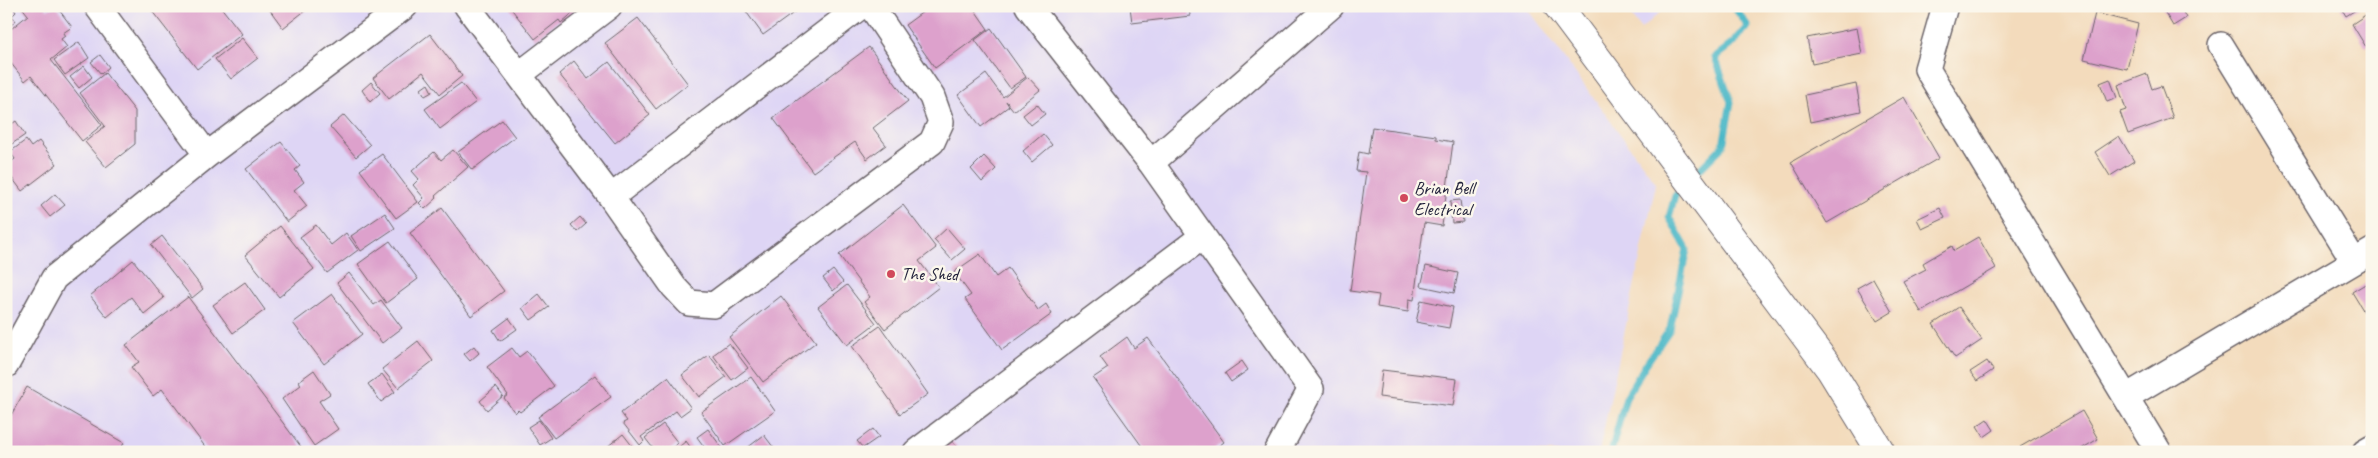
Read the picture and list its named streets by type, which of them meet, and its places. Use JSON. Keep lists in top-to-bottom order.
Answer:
{
  "places": ["Brian Bell Electrical", "The Shed"]
}
